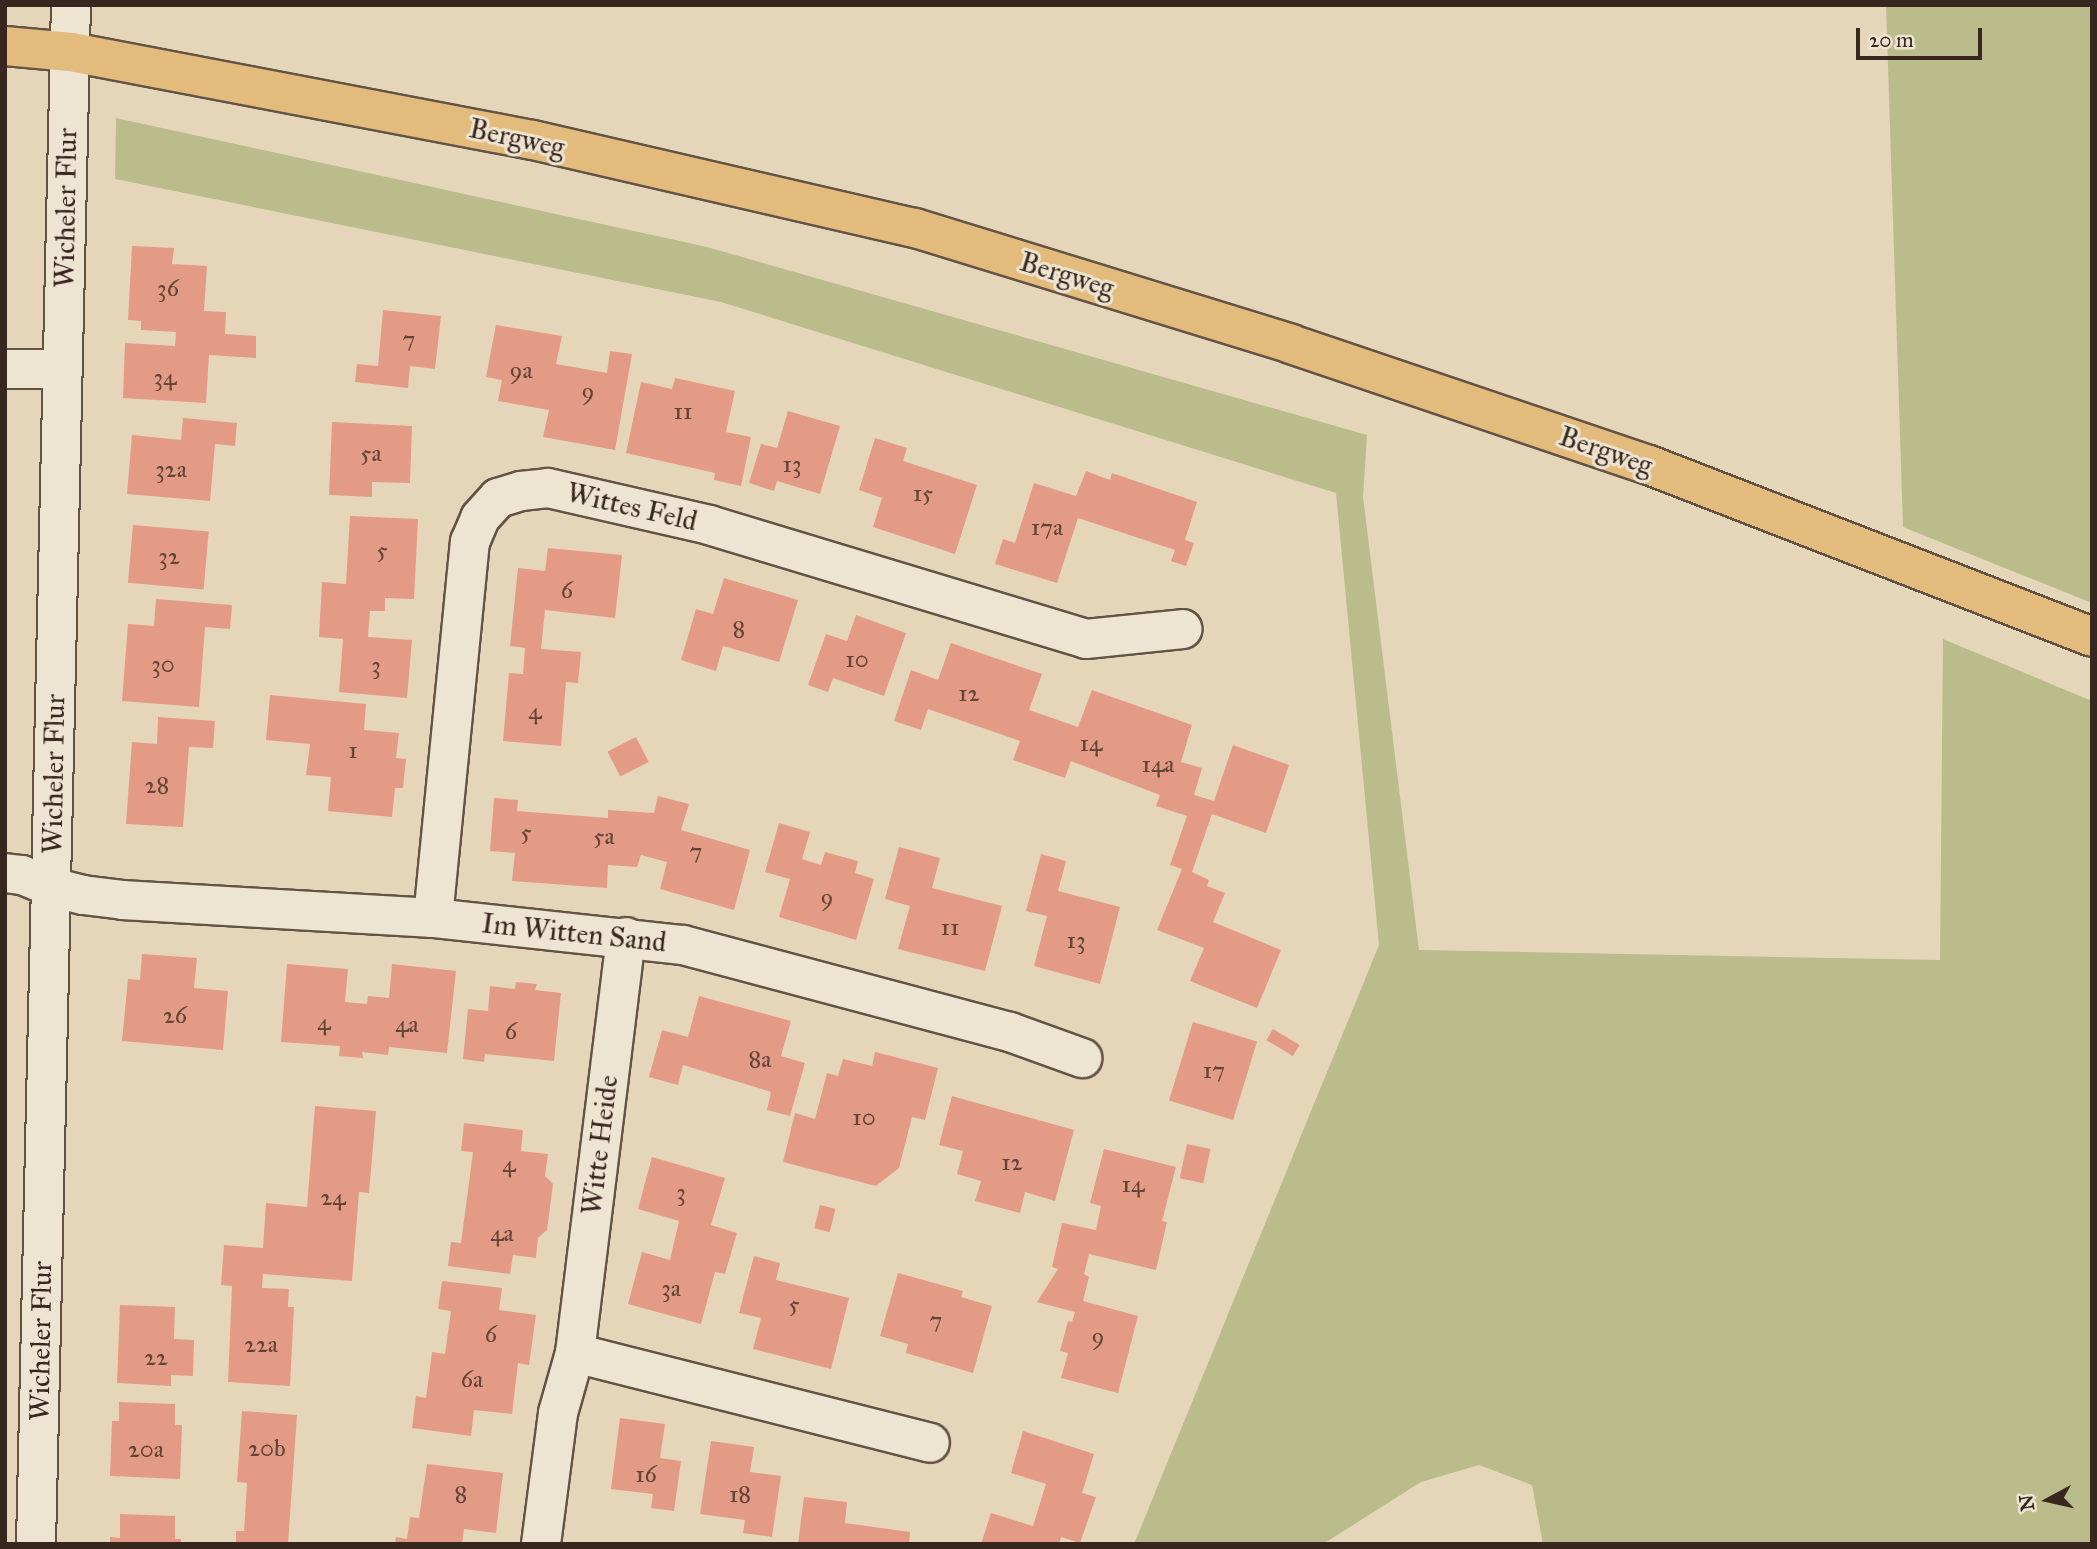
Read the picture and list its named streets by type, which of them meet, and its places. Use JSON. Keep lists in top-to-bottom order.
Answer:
{
  "streets": {
    "main road": ["Bergweg"],
    "street": [
      "Wicheler Flur",
      "Wittes Feld",
      "Im Witten Sand",
      "Witte Heide"
    ]
  },
  "crossings": [
    ["Bergweg", "Wicheler Flur"],
    ["Wicheler Flur", "Im Witten Sand"],
    ["Wittes Feld", "Im Witten Sand"],
    ["Im Witten Sand", "Witte Heide"]
  ],
  "house_numbers": [
    "36",
    "7",
    "9a",
    "34",
    "9",
    "11",
    "5a",
    "13",
    "32a",
    "15",
    "17a",
    "5",
    "32",
    "6",
    "8",
    "10",
    "30",
    "3",
    "12",
    "4",
    "14",
    "1",
    "14a",
    "28",
    "5",
    "5a",
    "7",
    "9",
    "11",
    "13",
    "26",
    "4",
    "4a",
    "6",
    "8a",
    "17",
    "10",
    "12",
    "4",
    "14",
    "3",
    "24",
    "4a",
    "3a",
    "5",
    "7",
    "6",
    "9",
    "22a",
    "22",
    "6a",
    "20b",
    "20a",
    "16",
    "8",
    "18"
  ],
  "scale_bar": "20 m",
  "north": "left"
}
